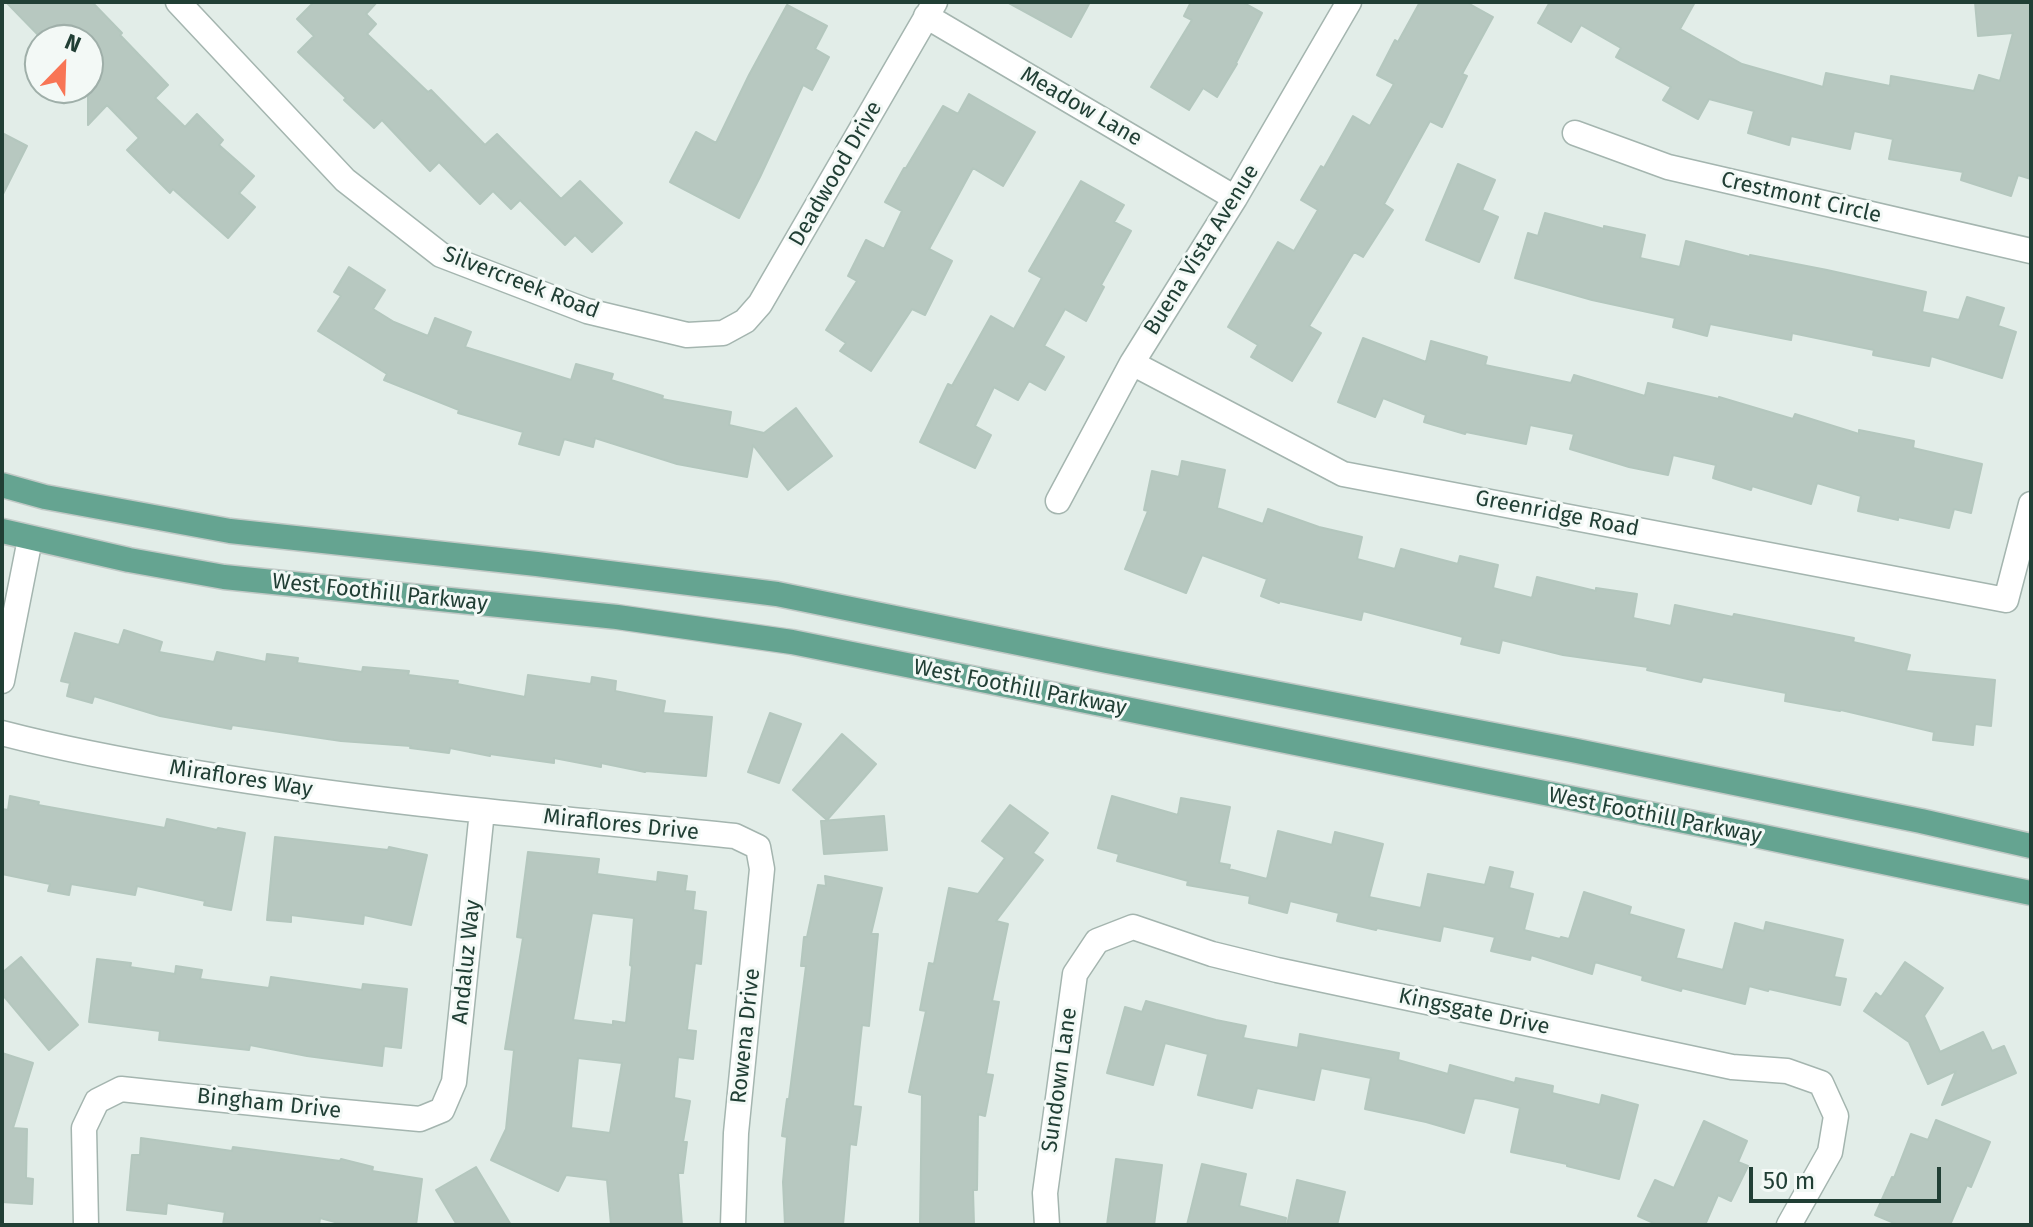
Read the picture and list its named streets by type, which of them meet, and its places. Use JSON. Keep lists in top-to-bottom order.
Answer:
{
  "streets": {
    "main road": ["West Foothill Parkway"],
    "street": [
      "Meadow Lane",
      "Deadwood Drive",
      "Crestmont Circle",
      "Buena Vista Avenue",
      "Silvercreek Road",
      "Greenridge Road",
      "Miraflores Way",
      "Miraflores Drive",
      "Andaluz Way",
      "Kingsgate Drive",
      "Rowena Drive",
      "Sundown Lane",
      "Bingham Drive"
    ]
  },
  "crossings": [
    ["Meadow Lane", "Deadwood Drive"],
    ["Meadow Lane", "Buena Vista Avenue"],
    ["Deadwood Drive", "Silvercreek Road"],
    ["Buena Vista Avenue", "Greenridge Road"],
    ["Miraflores Way", "Miraflores Drive"],
    ["Miraflores Way", "Andaluz Way"],
    ["Miraflores Drive", "Andaluz Way"],
    ["Miraflores Drive", "Rowena Drive"],
    ["Andaluz Way", "Bingham Drive"],
    ["Kingsgate Drive", "Sundown Lane"]
  ],
  "scale_bar": "50 m",
  "north": "top right"
}
